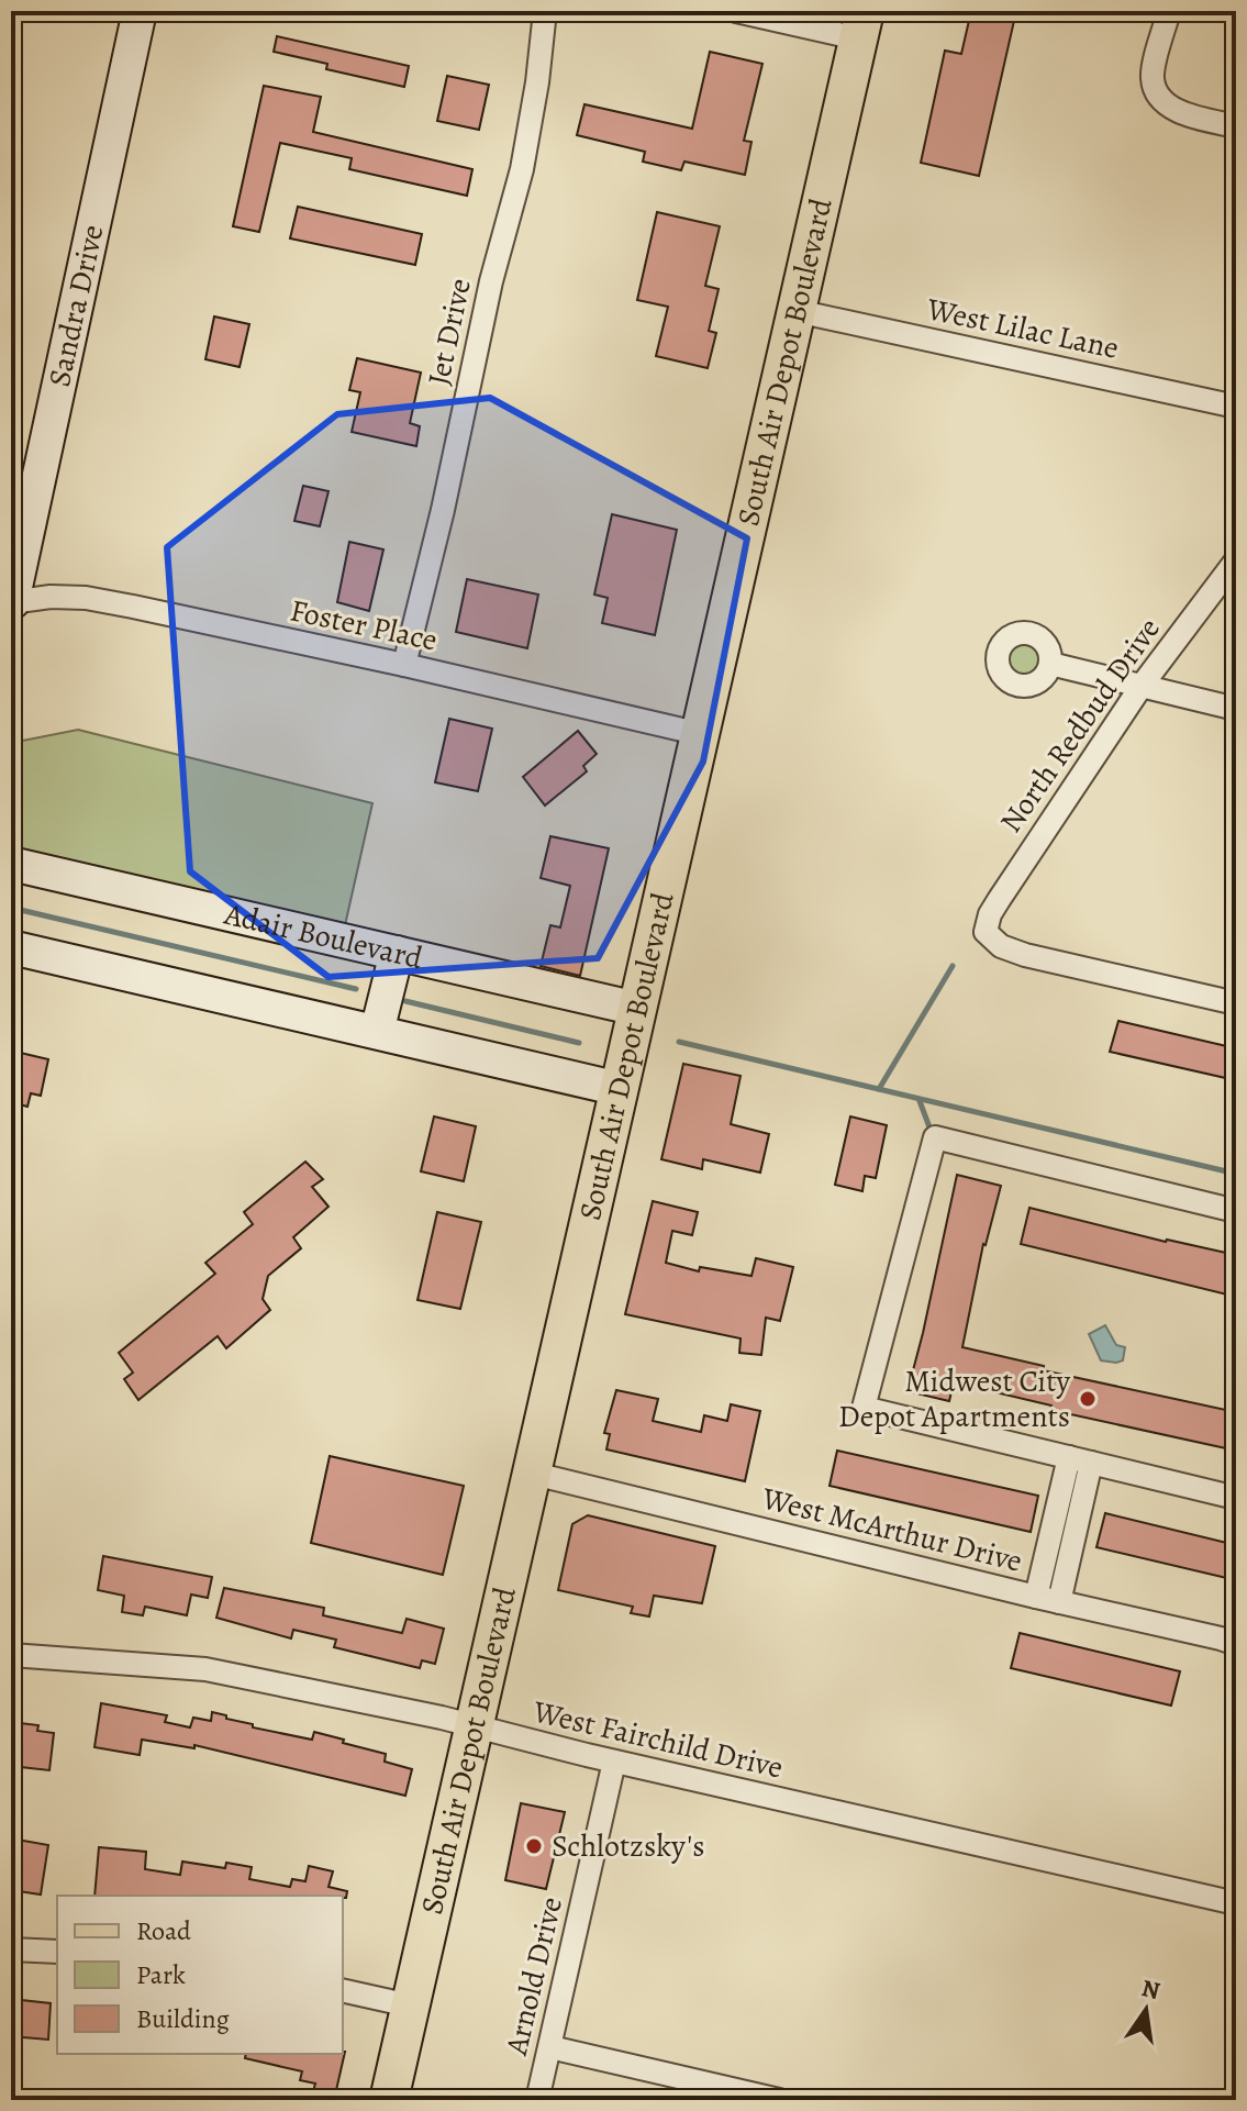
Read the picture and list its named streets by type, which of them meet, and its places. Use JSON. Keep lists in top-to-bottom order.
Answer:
{
  "streets": {
    "main road": ["South Air Depot Boulevard"],
    "street": [
      "Sandra Drive",
      "West Lilac Lane",
      "Jet Drive",
      "Foster Place",
      "North Redbud Drive",
      "Adair Boulevard",
      "West McArthur Drive",
      "West Fairchild Drive",
      "Arnold Drive"
    ]
  },
  "crossings": [
    ["Sandra Drive", "Foster Place"],
    ["West Lilac Lane", "South Air Depot Boulevard"],
    ["Jet Drive", "Foster Place"],
    ["South Air Depot Boulevard", "Foster Place"],
    ["South Air Depot Boulevard", "Adair Boulevard"],
    ["South Air Depot Boulevard", "West McArthur Drive"],
    ["South Air Depot Boulevard", "West Fairchild Drive"],
    ["West Fairchild Drive", "Arnold Drive"]
  ],
  "places": ["Midwest City Depot Apartments", "Schlotzsky's"],
  "legend": ["Road", "Park", "Building"],
  "north": "top"
}
